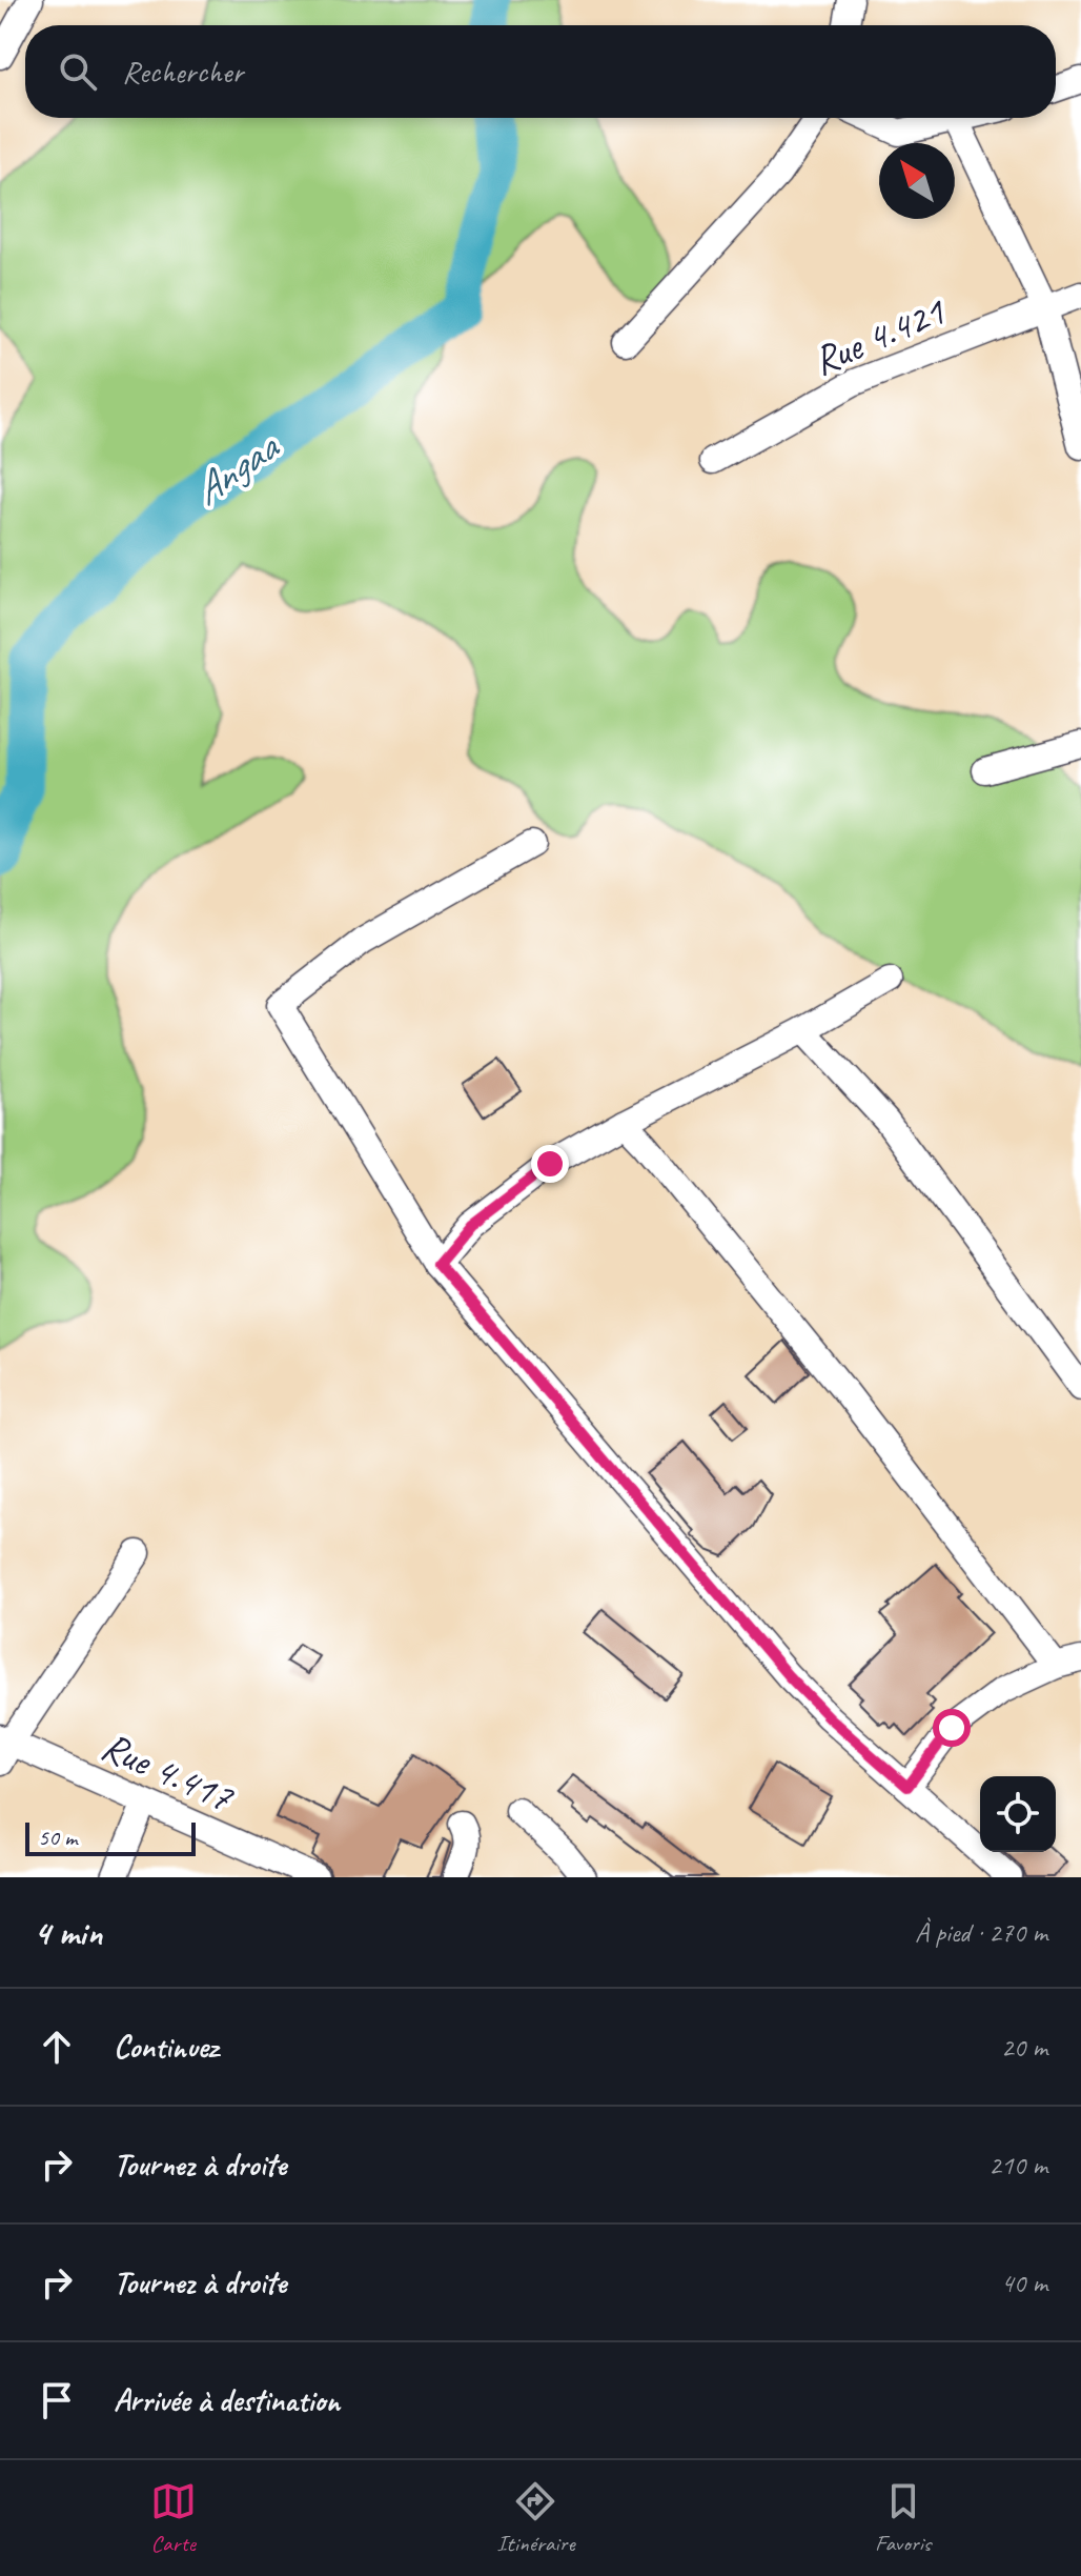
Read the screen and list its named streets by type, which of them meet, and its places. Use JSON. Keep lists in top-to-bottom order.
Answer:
{
  "streets": {
    "street": ["Rue 4.421", "Rue 4.417"]
  },
  "water": ["Angaa"],
  "scale_bar": "50 m",
  "north": "top left",
  "page": {
    "search": "Rechercher",
    "scale": "50 m",
    "heading": ["4 min", "À pied · 270 m"],
    "list": [
      ["Continuez", "20 m"],
      ["Tournez à droite", "210 m"],
      ["Tournez à droite", "40 m"],
      "Arrivée à destination"
    ],
    "nav": ["Carte", "Itinéraire", "Favoris"]
  }
}
